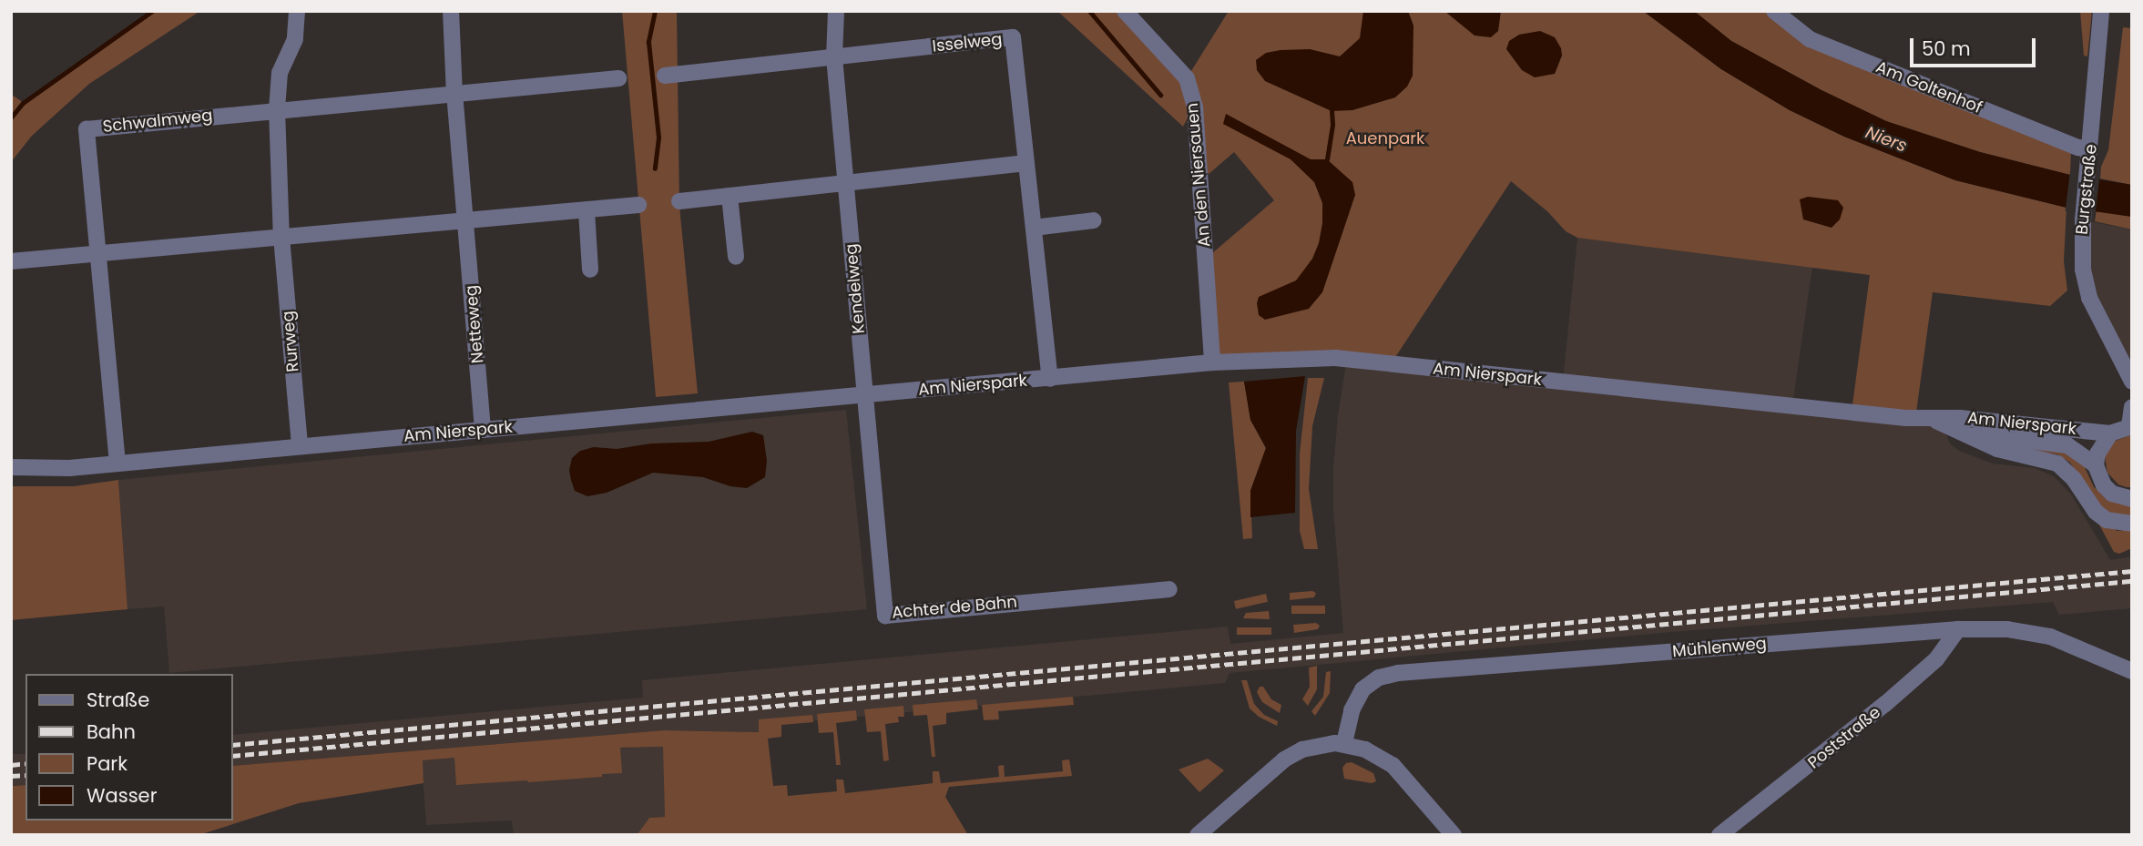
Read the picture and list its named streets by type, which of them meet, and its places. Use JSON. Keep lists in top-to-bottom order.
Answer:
{
  "streets": {
    "street": [
      "Isselweg",
      "Am Goltenhof",
      "Schwalmweg",
      "An den Niersauen",
      "Burgstraße",
      "Kendelweg",
      "Netteweg",
      "Rurweg",
      "Am Nierspark",
      "Achter de Bahn",
      "Mühlenweg",
      "Poststraße"
    ]
  },
  "crossings": [
    ["Isselweg", "Kendelweg"],
    ["Isselweg", "Am Nierspark"],
    ["Am Goltenhof", "Burgstraße"],
    ["Schwalmweg", "Rurweg"],
    ["Schwalmweg", "Am Nierspark"],
    ["An den Niersauen", "Am Nierspark"],
    ["Kendelweg", "Am Nierspark"],
    ["Kendelweg", "Achter de Bahn"],
    ["Netteweg", "Am Nierspark"],
    ["Rurweg", "Am Nierspark"],
    ["Am Nierspark", "Achter de Bahn"],
    ["Mühlenweg", "Poststraße"]
  ],
  "water": ["Niers"],
  "parks": ["Auenpark"],
  "legend": [
    "Straße",
    "Bahn",
    "Park",
    "Wasser"
  ],
  "scale_bar": "50 m"
}
